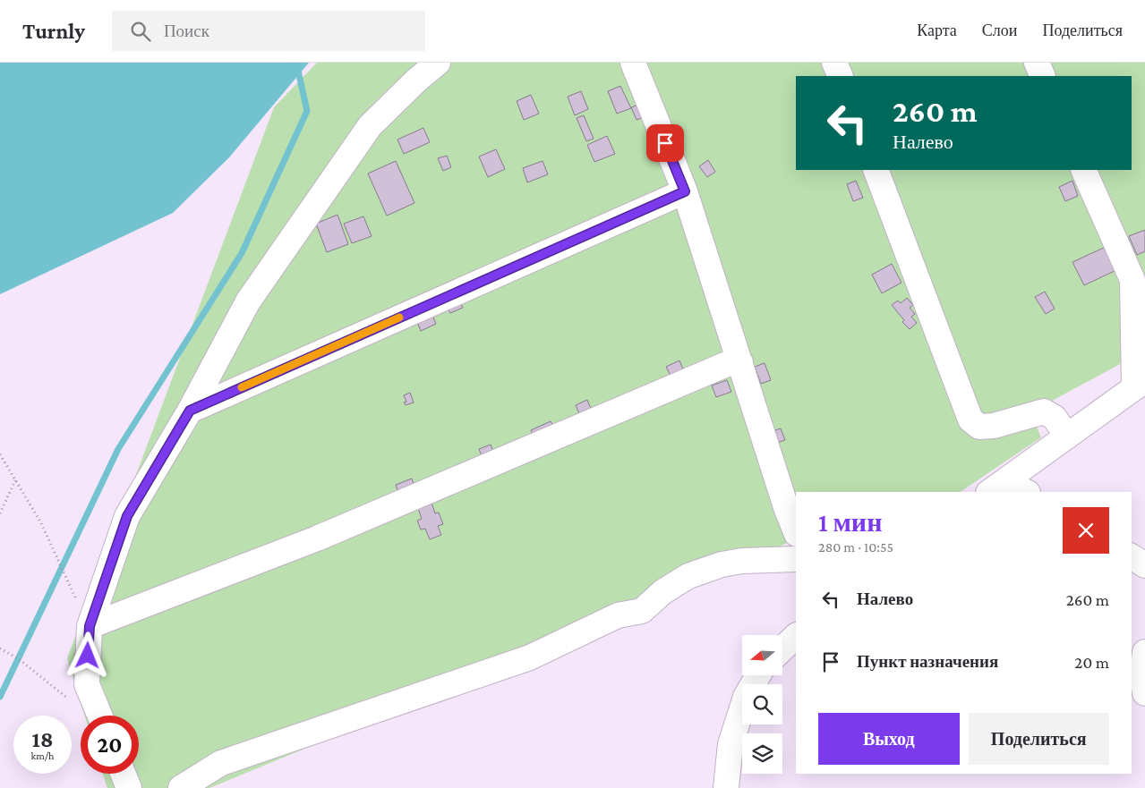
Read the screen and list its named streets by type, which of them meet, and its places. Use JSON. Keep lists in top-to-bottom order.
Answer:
{
  "north": "left",
  "page": {
    "header": "Turnly",
    "search": "Поиск",
    "nav": ["Карта", "Слои", "Поделиться"],
    "turn": ["260 m", "Налево"],
    "heading": ["1 мин", "280 m · 10:55"],
    "list": [
      {
        "name": "Налево",
        "value": "260 m"
      },
      {
        "name": "Пункт назначения",
        "value": "20 m"
      }
    ],
    "buttons": ["Выход", "Поделиться"],
    "speed": "18 km/h",
    "limit": "20"
  }
}
